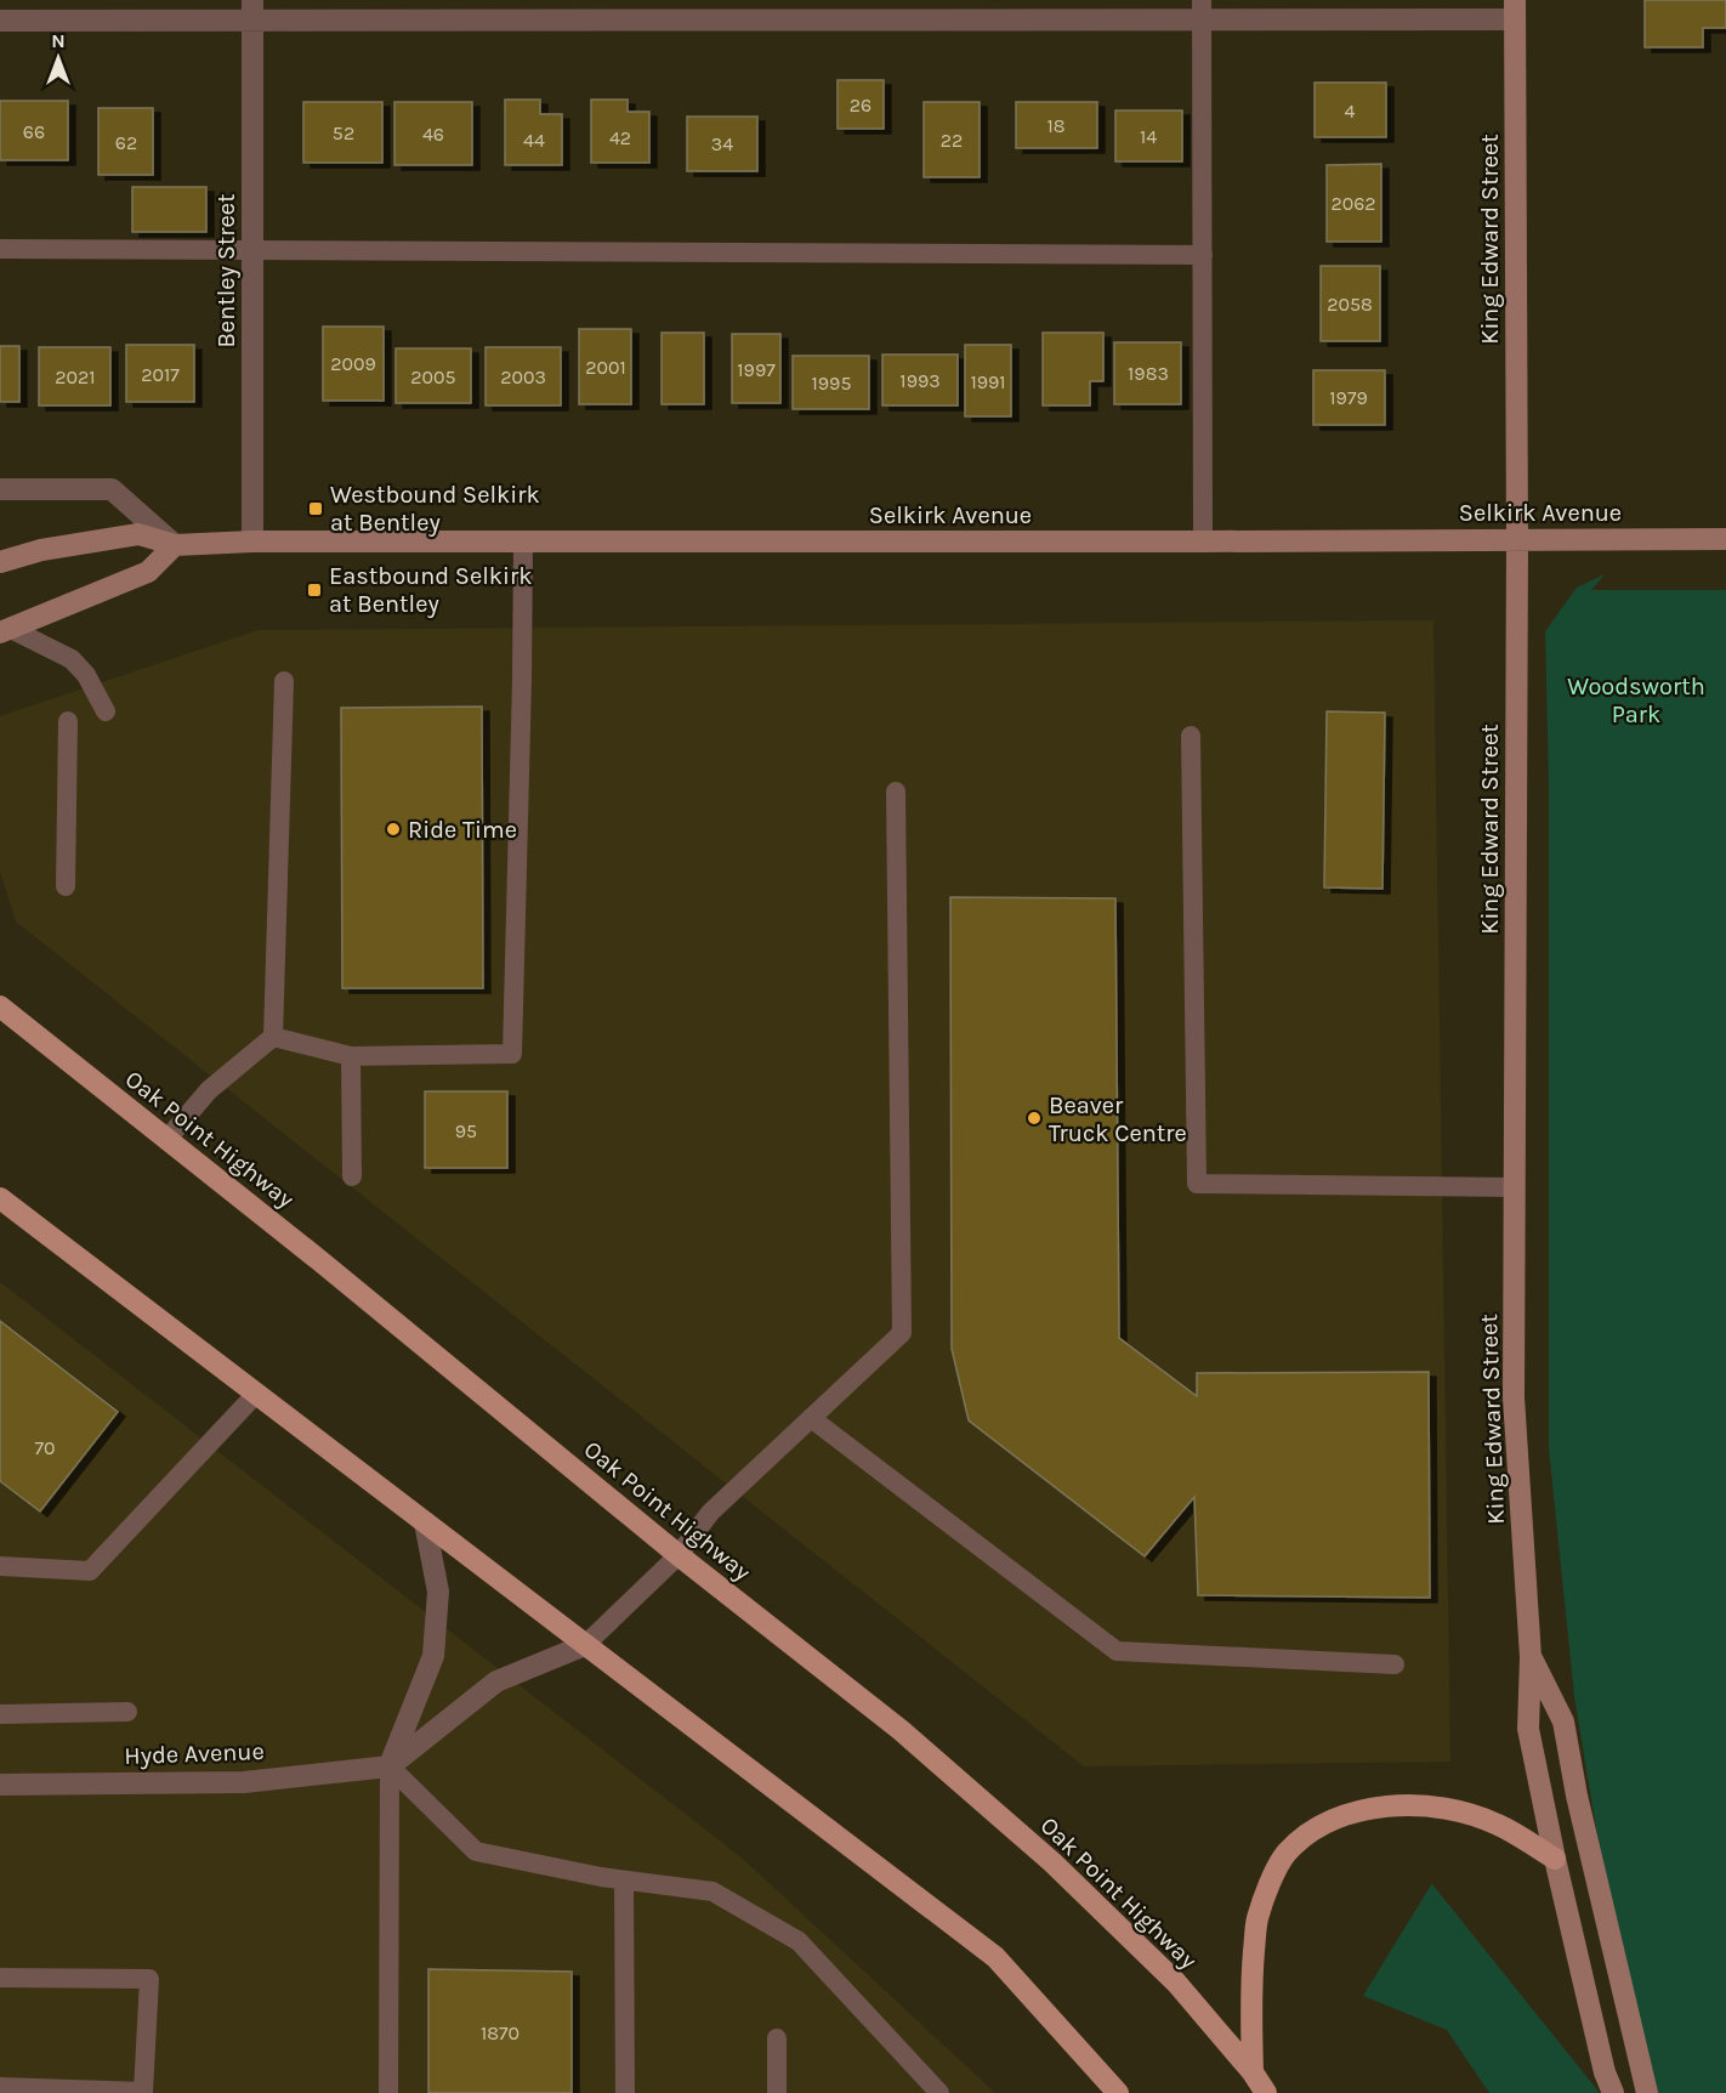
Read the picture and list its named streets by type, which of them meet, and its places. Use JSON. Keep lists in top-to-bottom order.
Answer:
{
  "streets": {
    "main road": ["Oak Point Highway"],
    "street": [
      "King Edward Street",
      "Bentley Street",
      "Selkirk Avenue",
      "Hyde Avenue"
    ]
  },
  "crossings": [
    ["King Edward Street", "Selkirk Avenue"],
    ["Bentley Street", "Selkirk Avenue"]
  ],
  "parks": ["Woodsworth Park"],
  "places": {
    "transit": ["Westbound Selkirk at Bentley", "Eastbound Selkirk at Bentley"],
    "other": ["Ride Time", "Beaver Truck Centre"]
  },
  "house_numbers": [
    "26",
    "4",
    "18",
    "66",
    "52",
    "46",
    "14",
    "42",
    "44",
    "22",
    "62",
    "34",
    "2062",
    "2058",
    "2009",
    "2001",
    "1997",
    "1983",
    "2017",
    "2021",
    "2005",
    "2003",
    "1993",
    "1991",
    "1995",
    "1979",
    "95",
    "70",
    "1870"
  ],
  "north": "top"
}
